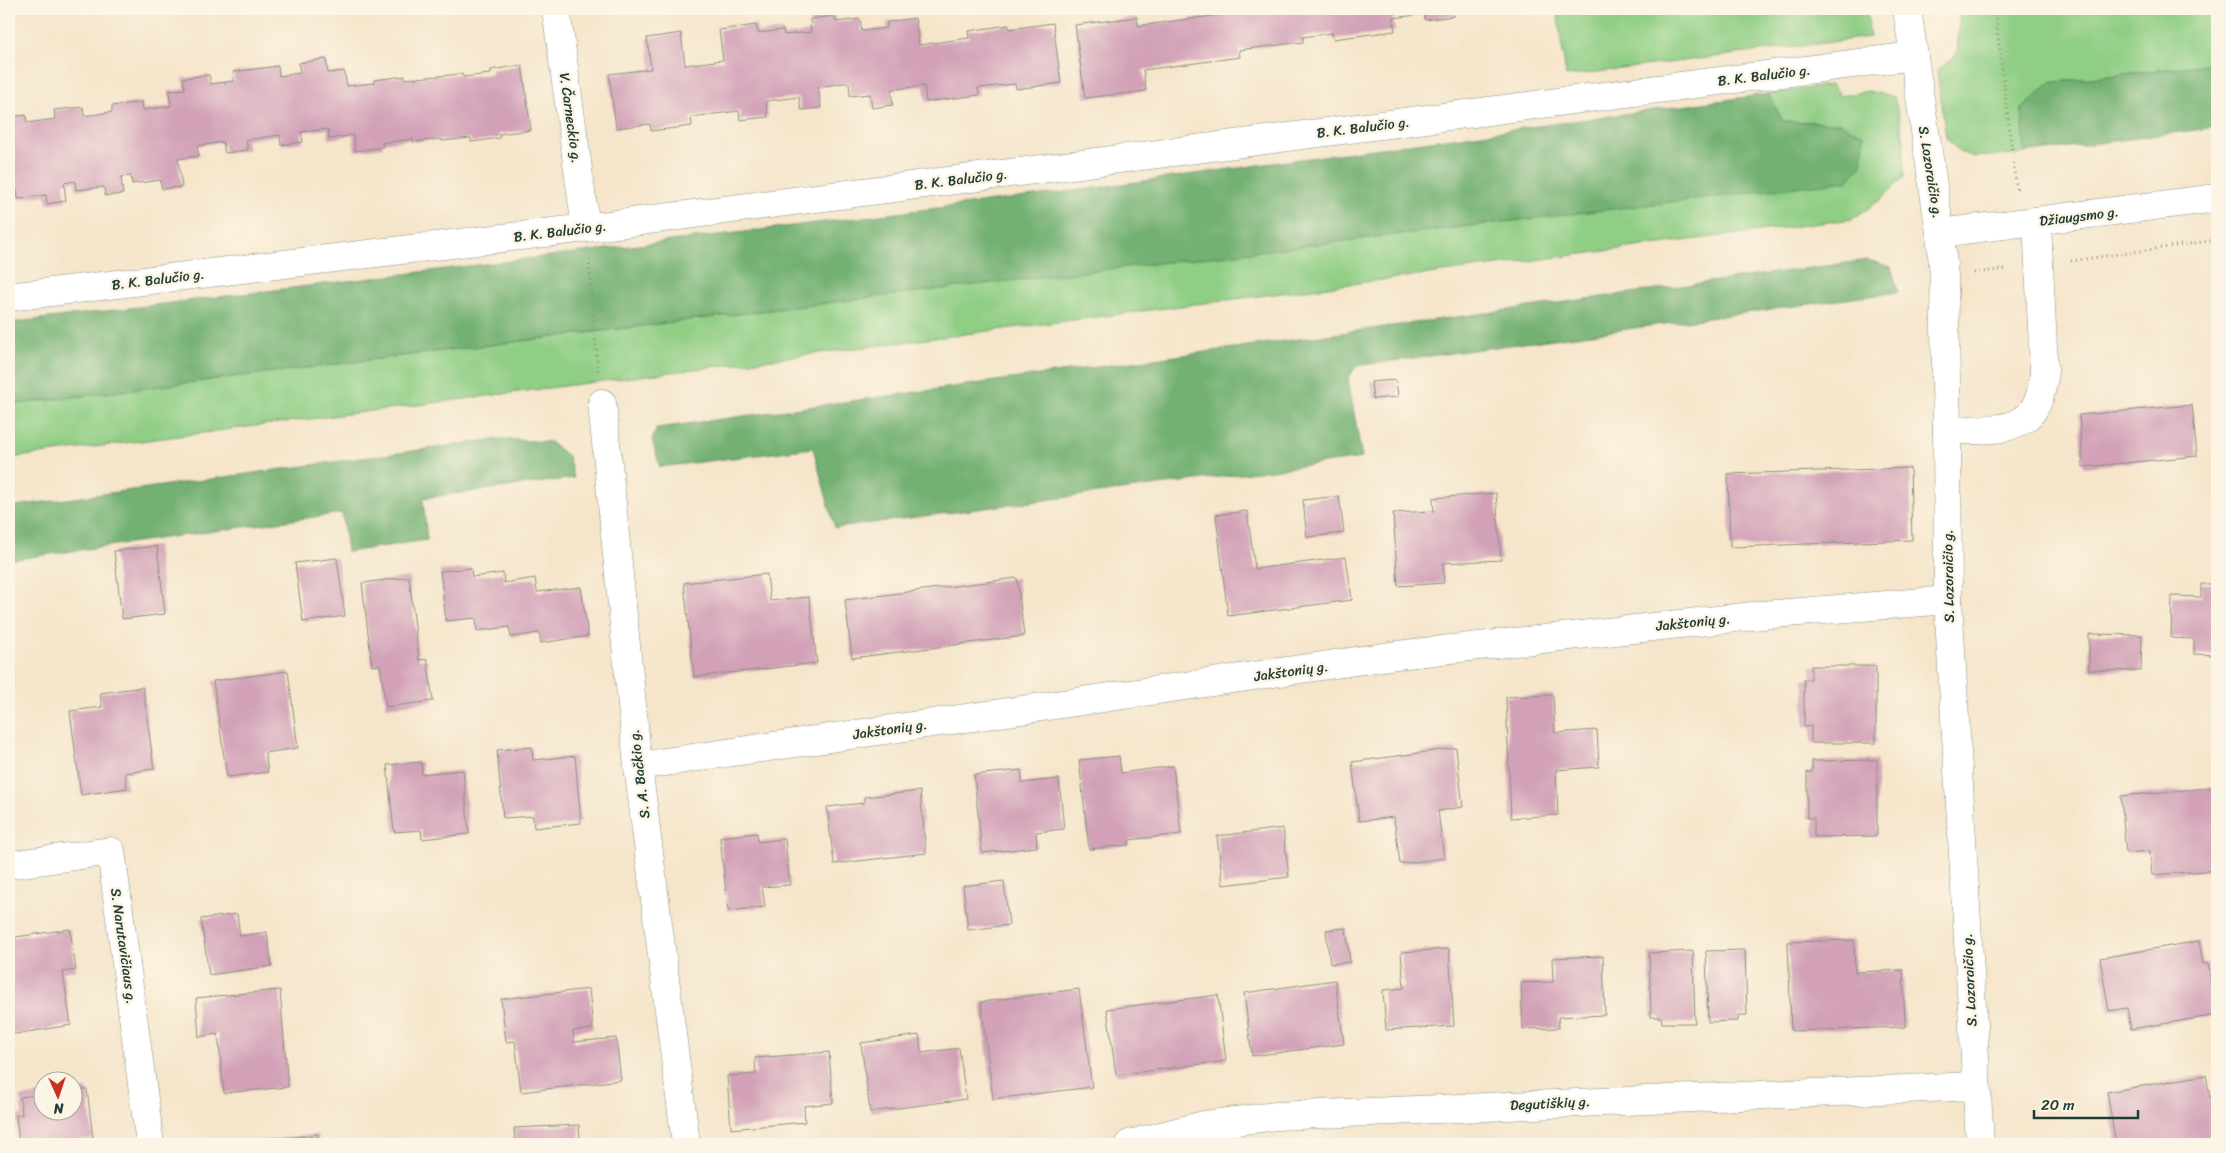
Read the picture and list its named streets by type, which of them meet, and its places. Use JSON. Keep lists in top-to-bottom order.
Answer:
{
  "streets": {
    "street": [
      "B. K. Balučio g.",
      "V. Čarneckio g.",
      "S. Lozoraičio g.",
      "Džiaugsmo g.",
      "Jakštonių g.",
      "S. A. Bačkio g.",
      "S. Narutavičiaus g.",
      "Degutiškių g."
    ]
  },
  "crossings": [
    ["B. K. Balučio g.", "V. Čarneckio g."],
    ["B. K. Balučio g.", "S. Lozoraičio g."],
    ["S. Lozoraičio g.", "Džiaugsmo g."],
    ["S. Lozoraičio g.", "Jakštonių g."],
    ["S. Lozoraičio g.", "Degutiškių g."],
    ["Jakštonių g.", "S. A. Bačkio g."]
  ],
  "scale_bar": "20 m",
  "north": "bottom"
}
